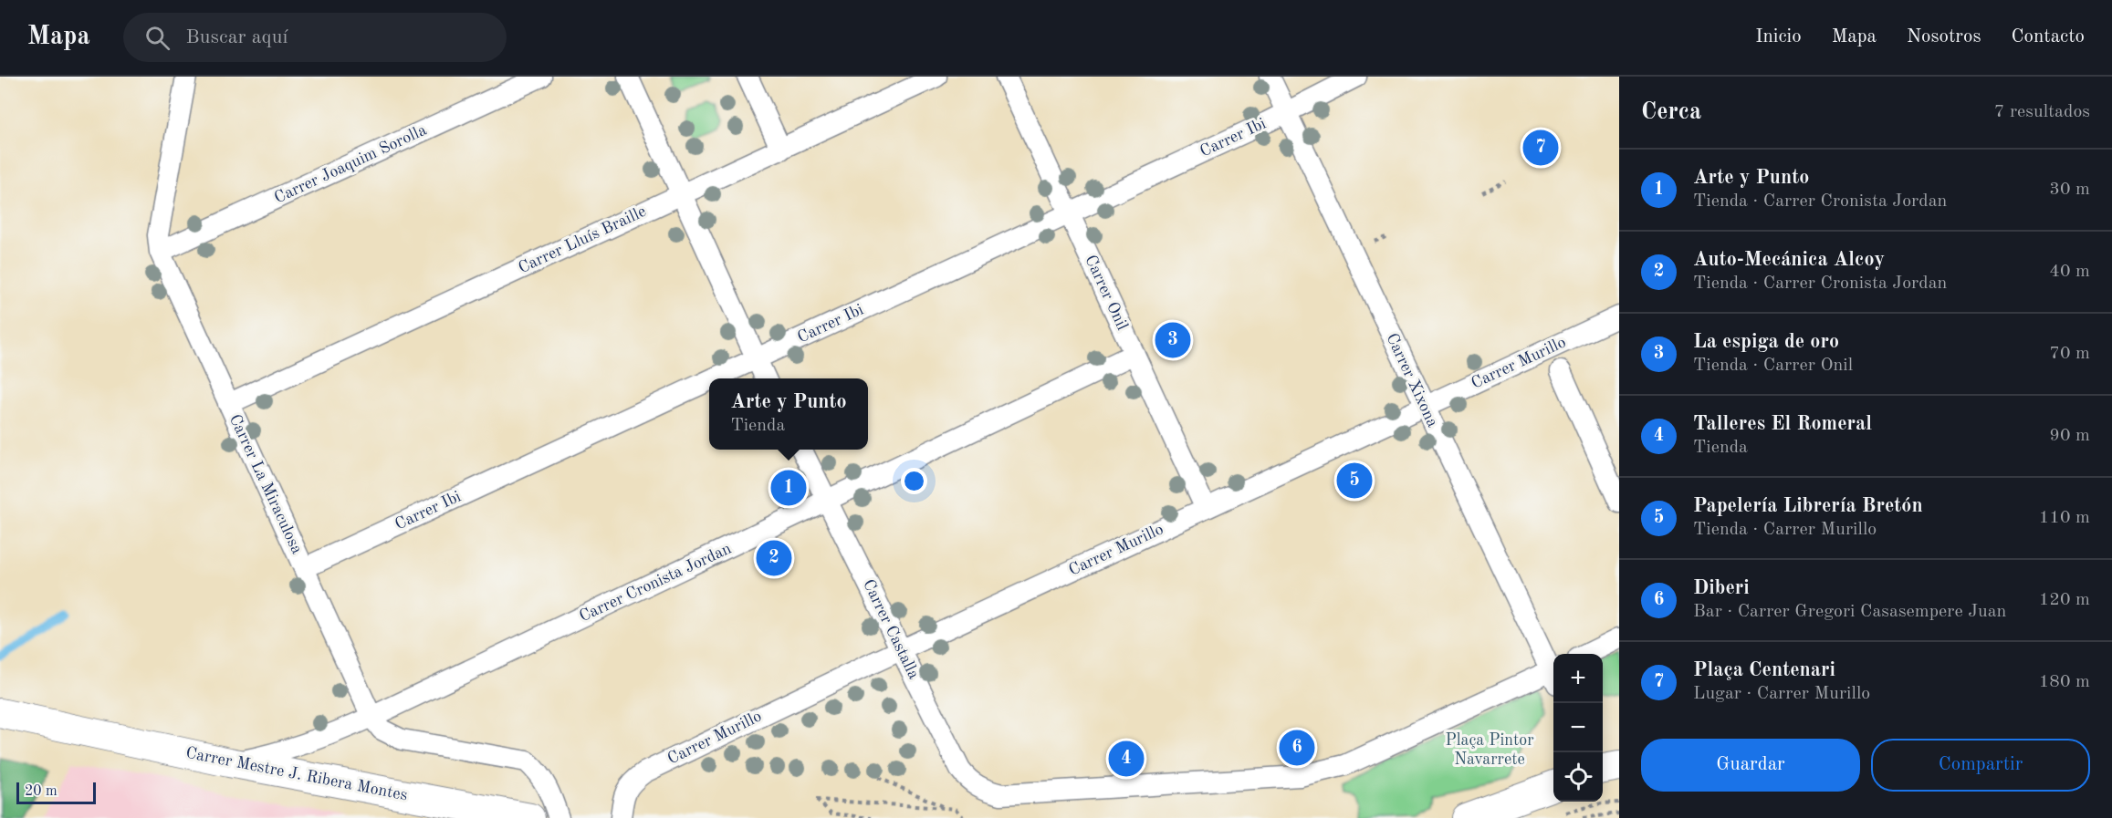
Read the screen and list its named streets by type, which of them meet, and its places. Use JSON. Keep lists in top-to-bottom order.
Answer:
{
  "streets": {
    "street": [
      "Carrer Ibi",
      "Carrer Joaquim Sorolla",
      "Carrer Lluís Braille",
      "Carrer Onil",
      "Carrer Murillo",
      "Carrer Xixona",
      "Carrer La Miraculosa",
      "Carrer Cronista Jordan",
      "Carrer Castalla",
      "Carrer Mestre J. Ribera Montes"
    ]
  },
  "crossings": [
    ["Carrer Ibi", "Carrer Onil"],
    ["Carrer Ibi", "Carrer Xixona"],
    ["Carrer Ibi", "Carrer La Miraculosa"],
    ["Carrer Joaquim Sorolla", "Carrer La Miraculosa"],
    ["Carrer Lluís Braille", "Carrer La Miraculosa"],
    ["Carrer Onil", "Carrer Murillo"],
    ["Carrer Onil", "Carrer Cronista Jordan"],
    ["Carrer Murillo", "Carrer Xixona"],
    ["Carrer Murillo", "Carrer Castalla"],
    ["Carrer La Miraculosa", "Carrer Cronista Jordan"],
    ["Carrer Cronista Jordan", "Carrer Castalla"],
    ["Carrer Cronista Jordan", "Carrer Mestre J. Ribera Montes"]
  ],
  "parks": ["Plaça Pintor Navarrete"],
  "scale_bar": "20 m",
  "page": {
    "header": "Mapa",
    "search": "Buscar aquí",
    "nav": [
      "Inicio",
      "Mapa",
      "Nosotros",
      "Contacto"
    ],
    "heading": ["Cerca", "7 resultados"],
    "pins": [
      "7",
      "3",
      "5",
      "1",
      "2",
      "6",
      "4"
    ],
    "list": [
      {
        "mark": "1",
        "name": "Arte y Punto",
        "note": "Tienda · Carrer Cronista Jordan",
        "value": "30 m"
      },
      {
        "mark": "2",
        "name": "Auto-Mecánica Alcoy",
        "note": "Tienda · Carrer Cronista Jordan",
        "value": "40 m"
      },
      {
        "mark": "3",
        "name": "La espiga de oro",
        "note": "Tienda · Carrer Onil",
        "value": "70 m"
      },
      {
        "mark": "4",
        "name": "Talleres El Romeral",
        "note": "Tienda",
        "value": "90 m"
      },
      {
        "mark": "5",
        "name": "Papelería Librería Bretón",
        "note": "Tienda · Carrer Murillo",
        "value": "110 m"
      },
      {
        "mark": "6",
        "name": "Diberi",
        "note": "Bar · Carrer Gregori Casasempere Juan",
        "value": "120 m"
      },
      {
        "mark": "7",
        "name": "Plaça Centenari",
        "note": "Lugar · Carrer Murillo",
        "value": "180 m"
      }
    ],
    "popup": ["Arte y Punto", "Tienda"],
    "map_buttons": ["+", "−"],
    "buttons": ["Guardar", "Compartir"],
    "scale": "20 m"
  }
}
